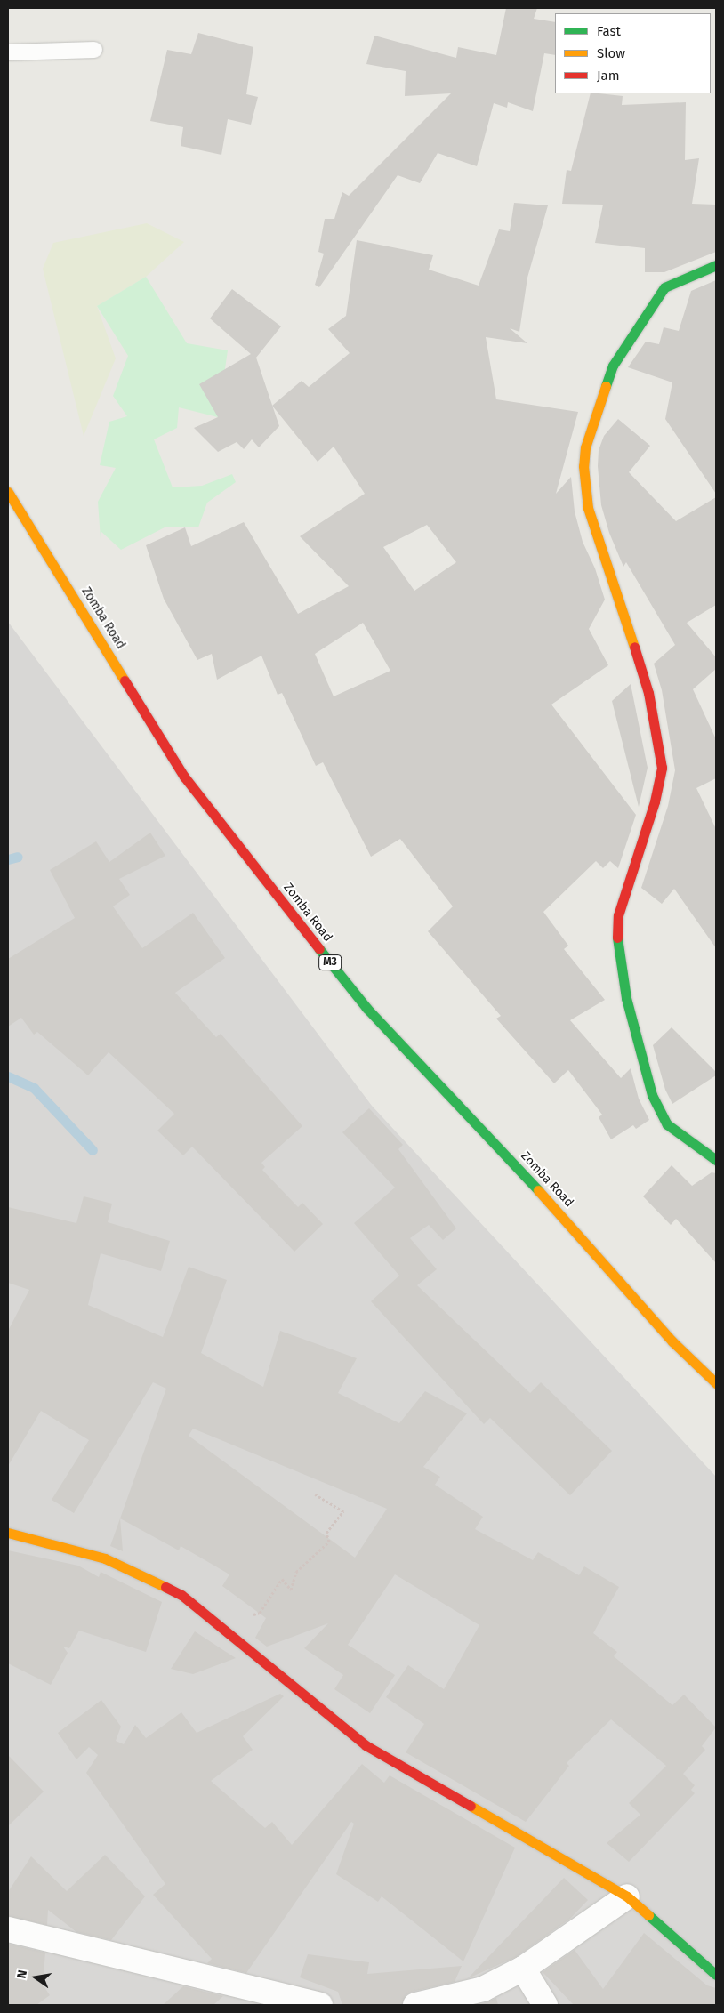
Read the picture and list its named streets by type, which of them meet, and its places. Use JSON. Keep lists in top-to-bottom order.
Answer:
{
  "streets": {
    "main road": ["Zomba Road", "M3"]
  },
  "legend": ["Fast", "Slow", "Jam"],
  "north": "left"
}
